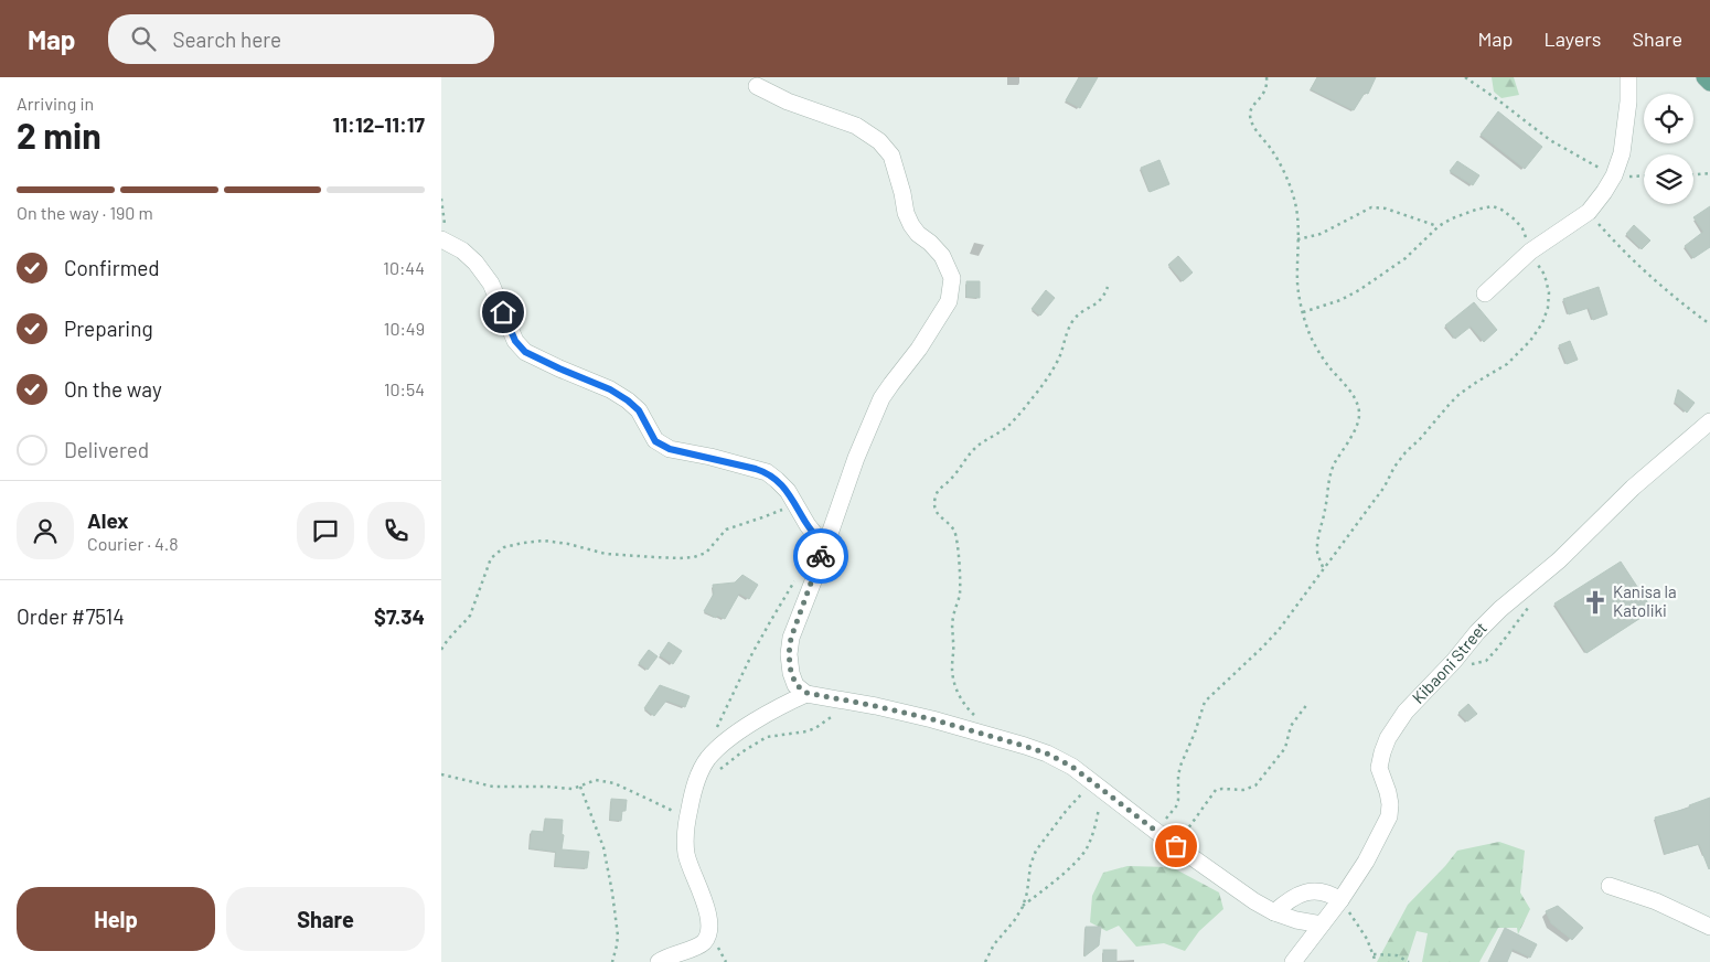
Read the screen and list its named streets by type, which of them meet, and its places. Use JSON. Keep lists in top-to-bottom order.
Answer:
{
  "streets": {
    "street": ["Kibaoni Street"]
  },
  "places": {
    "church": ["Kanisa la Katoliki"]
  },
  "page": {
    "header": "Map",
    "search": "Search here",
    "nav": ["Map", "Layers", "Share"],
    "heading": ["2 min", "Arriving in", "11:12–11:17"],
    "panel": [
      "Alex",
      "Courier · 4.8",
      "Order #7514",
      "$7.34"
    ],
    "bar": "On the way · 190 m",
    "list": [
      ["Confirmed", "10:44"],
      ["Preparing", "10:49"],
      ["On the way", "10:54"],
      "Delivered"
    ],
    "buttons": ["Help", "Share"]
  }
}
